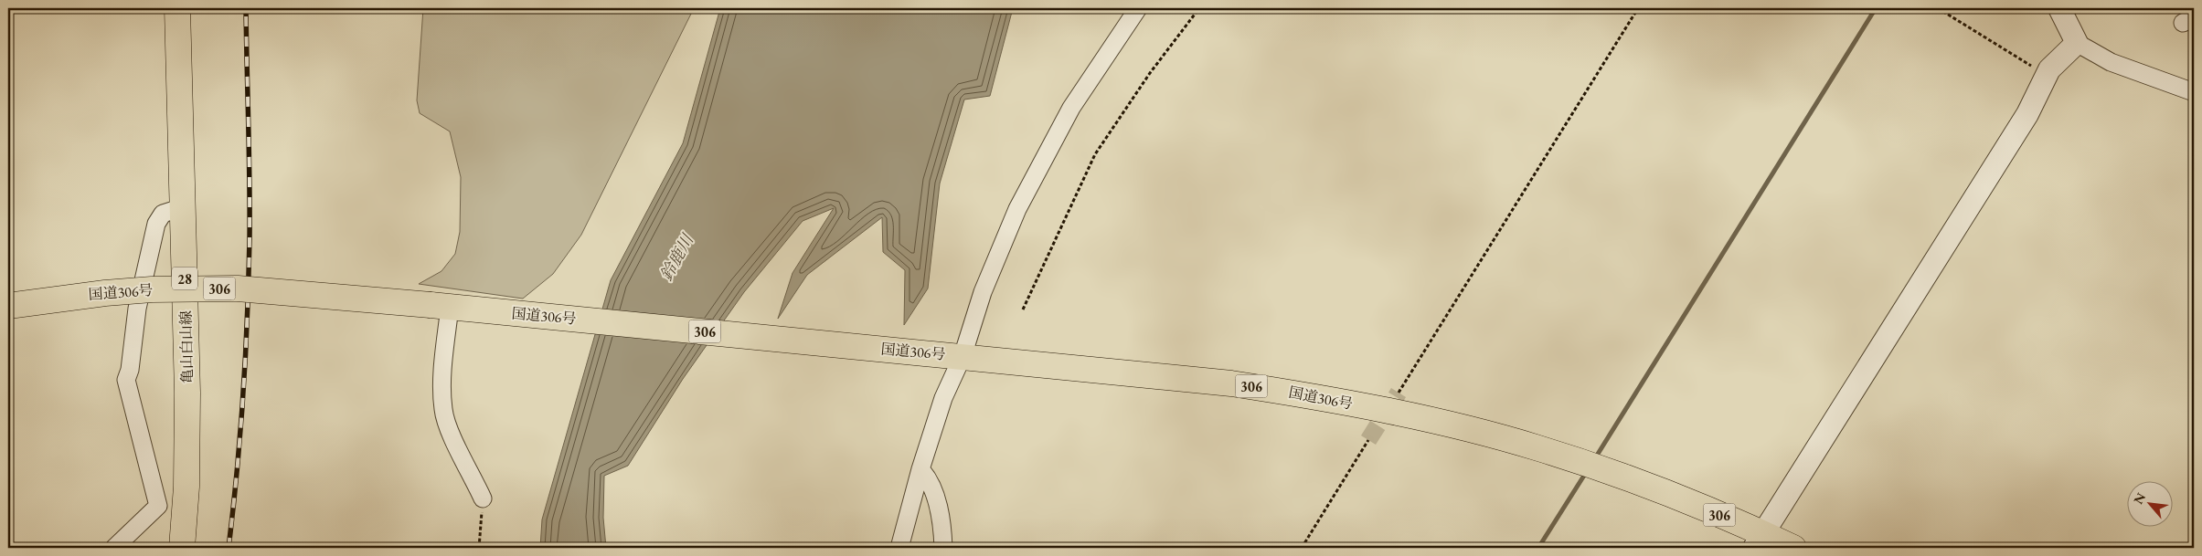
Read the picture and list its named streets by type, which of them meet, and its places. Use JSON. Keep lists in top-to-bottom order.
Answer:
{
  "streets": {
    "main road": [
      "28",
      "306",
      "国道306号",
      "亀山白山線"
    ]
  },
  "water": ["鈴鹿川"],
  "north": "top left"
}
